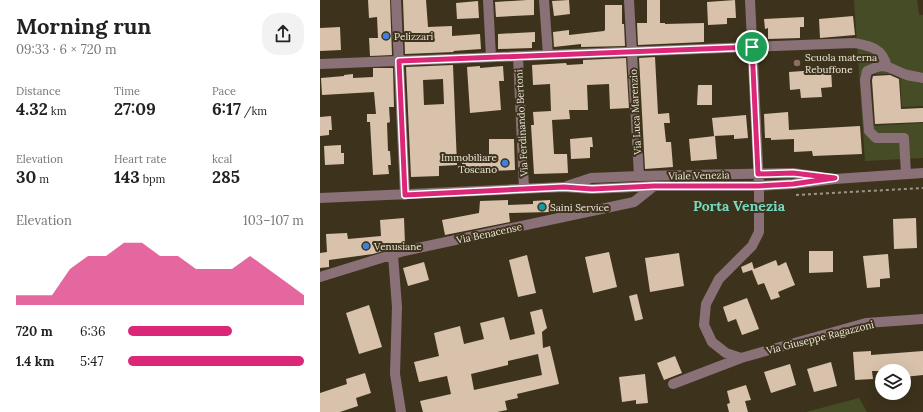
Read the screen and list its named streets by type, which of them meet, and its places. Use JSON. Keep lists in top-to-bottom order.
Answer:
{
  "streets": {
    "street": [
      "Via Luca Marenzio",
      "Via Ferdinando Bertoni",
      "Viale Venezia",
      "Via Benacense",
      "Via Giuseppe Ragazzoni"
    ]
  },
  "crossings": [
    ["Via Luca Marenzio", "Viale Venezia"],
    ["Via Ferdinando Bertoni", "Viale Venezia"],
    ["Viale Venezia", "Via Benacense"]
  ],
  "districts": ["Porta Venezia"],
  "places": [
    "Pelizzari",
    "Scuola materna Rebuffone",
    "Immobiliare Toscano",
    "Saini Service",
    "Venusiane"
  ],
  "page": {
    "heading": ["Morning run", "09:33 · 6 × 720 m"],
    "stats": [
      ["Distance", "4.32 km"],
      ["Time", "27:09"],
      ["Pace", "6:17 /km"],
      ["Elevation", "30 m"],
      ["Heart rate", "143 bpm"],
      ["kcal", "285"]
    ],
    "chart": ["Elevation", "103–107 m"],
    "list": [
      {
        "name": "720 m",
        "note": "6:36"
      },
      {
        "name": "1.4 km",
        "note": "5:47"
      }
    ]
  }
}
